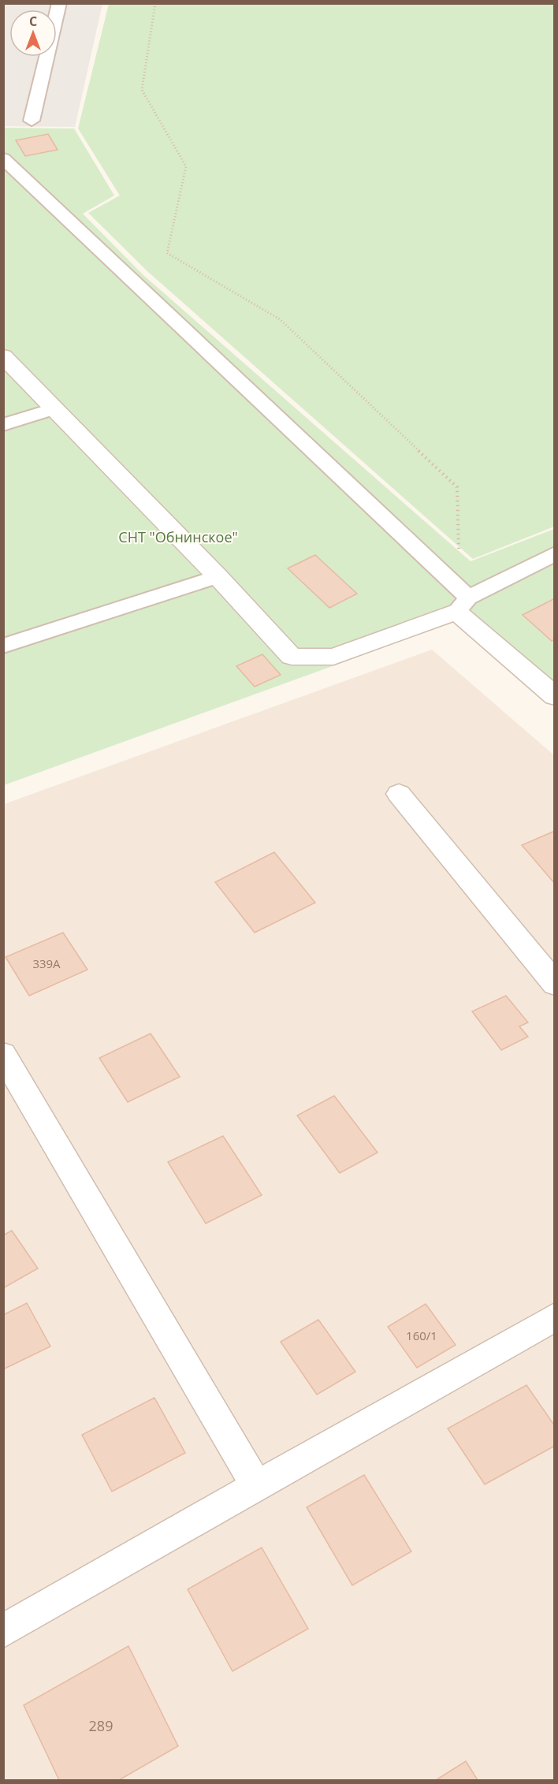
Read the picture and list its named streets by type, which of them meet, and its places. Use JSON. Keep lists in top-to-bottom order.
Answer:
{
  "parks": ["СНТ \"Обнинское\""],
  "house_numbers": ["339А", "160/1", "289"],
  "north": "top"
}
